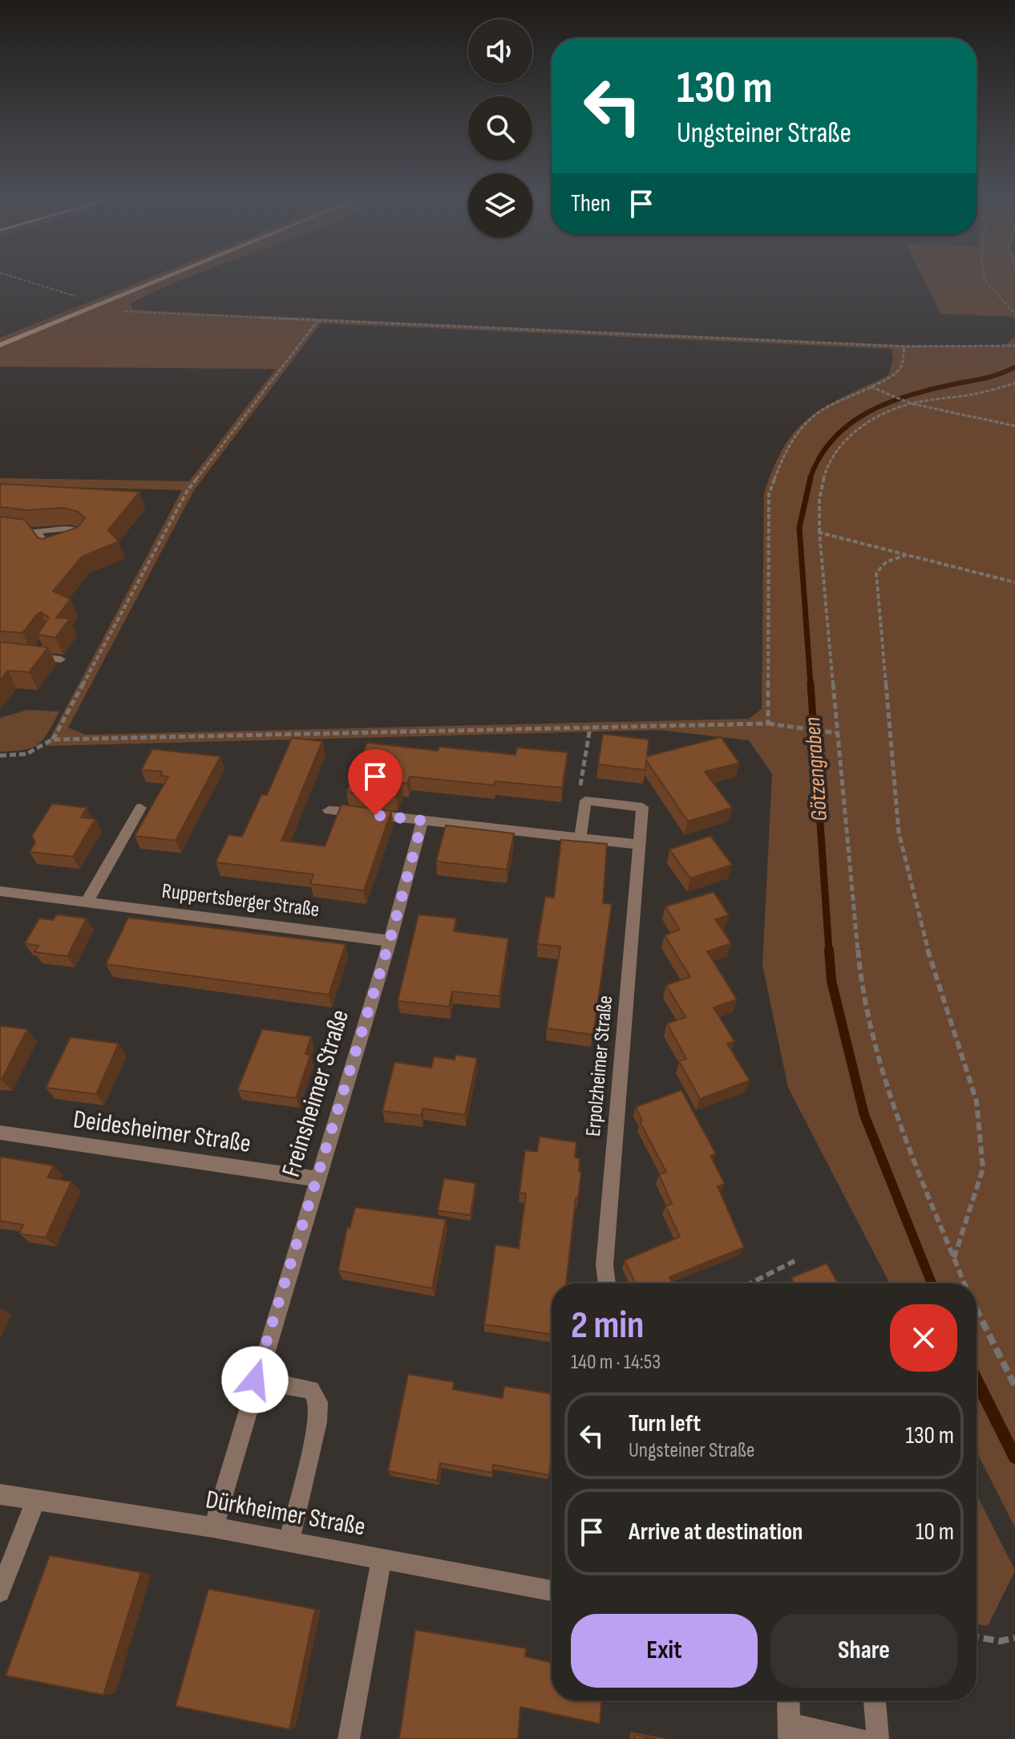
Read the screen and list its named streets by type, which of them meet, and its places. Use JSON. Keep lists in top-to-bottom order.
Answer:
{
  "streets": {
    "street": [
      "Ruppertsberger Straße",
      "Erpolzheimer Straße",
      "Freinsheimer Straße",
      "Deidesheimer Straße",
      "Dürkheimer Straße"
    ]
  },
  "crossings": [
    ["Ruppertsberger Straße", "Freinsheimer Straße"],
    ["Freinsheimer Straße", "Deidesheimer Straße"],
    ["Freinsheimer Straße", "Dürkheimer Straße"]
  ],
  "water": ["Götzengraben"],
  "page": {
    "turn": ["130 m", "Ungsteiner Straße"],
    "then": "Then",
    "heading": ["2 min", "140 m · 14:53"],
    "list": [
      {
        "name": "Turn left",
        "note": "Ungsteiner Straße",
        "value": "130 m"
      },
      {
        "name": "Arrive at destination",
        "value": "10 m"
      }
    ],
    "buttons": ["Exit", "Share"]
  }
}
